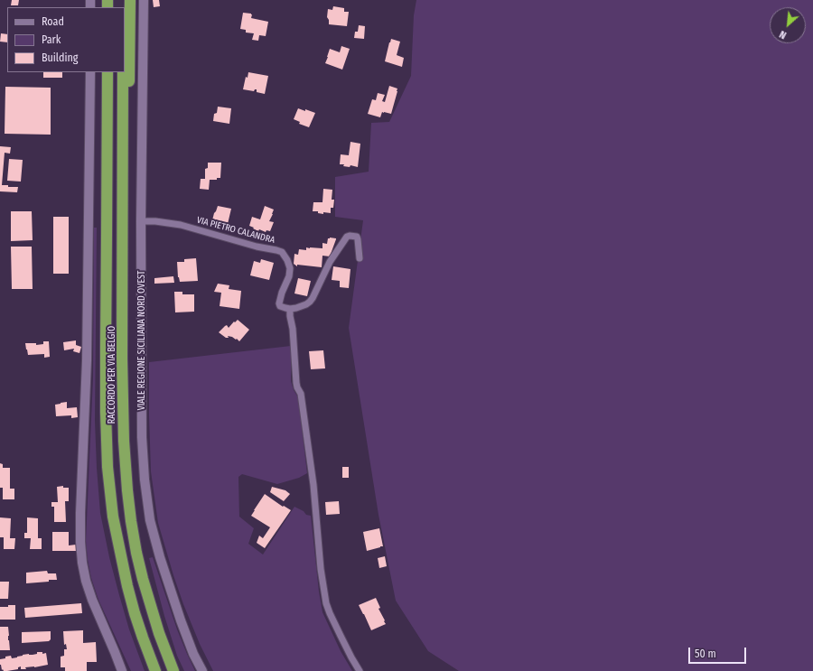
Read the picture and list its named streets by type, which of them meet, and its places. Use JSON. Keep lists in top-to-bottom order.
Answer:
{
  "streets": {
    "highway": ["RACCORDO PER VIA BELGIO"],
    "street": ["VIA PIETRO CALANDRA", "VIALE REGIONE SICILIANA NORD OVEST"]
  },
  "crossings": [
    ["VIA PIETRO CALANDRA", "VIALE REGIONE SICILIANA NORD OVEST"]
  ],
  "legend": ["Road", "Park", "Building"],
  "scale_bar": "50 m",
  "north": "bottom left"
}
